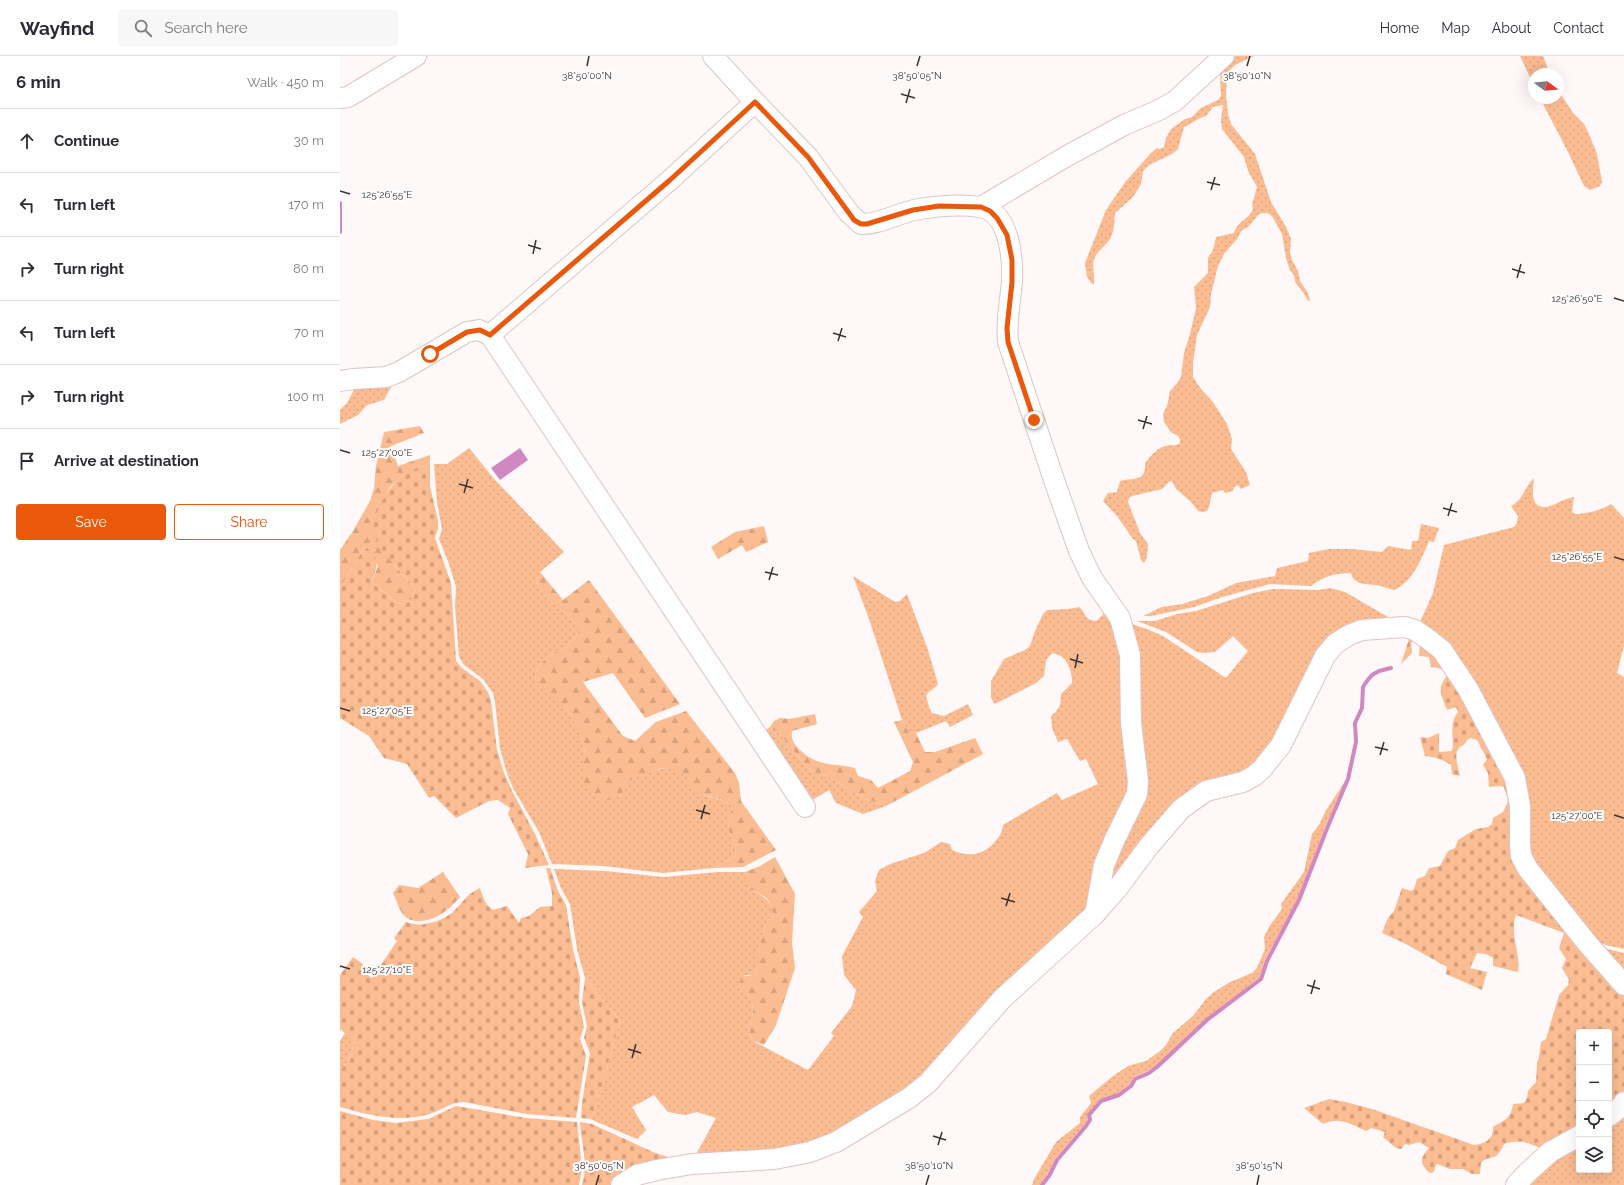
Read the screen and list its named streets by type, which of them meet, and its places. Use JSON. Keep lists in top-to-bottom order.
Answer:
{
  "north": "right",
  "page": {
    "header": "Wayfind",
    "search": "Search here",
    "nav": [
      "Home",
      "Map",
      "About",
      "Contact"
    ],
    "heading": ["6 min", "Walk · 450 m"],
    "list": [
      ["Continue", "30 m"],
      ["Turn left", "170 m"],
      ["Turn right", "80 m"],
      ["Turn left", "70 m"],
      ["Turn right", "100 m"],
      "Arrive at destination"
    ],
    "buttons": ["Save", "Share"],
    "map_buttons": ["+", "−"]
  },
  "coordinates": [
    "38°50'00\"N",
    "38°50'05\"N",
    "38°50'10\"N",
    "125°26'55\"E",
    "125°26'50\"E",
    "125°27'00\"E",
    "125°27'05\"E",
    "125°27'10\"E",
    "38°50'15\"N"
  ]
}
